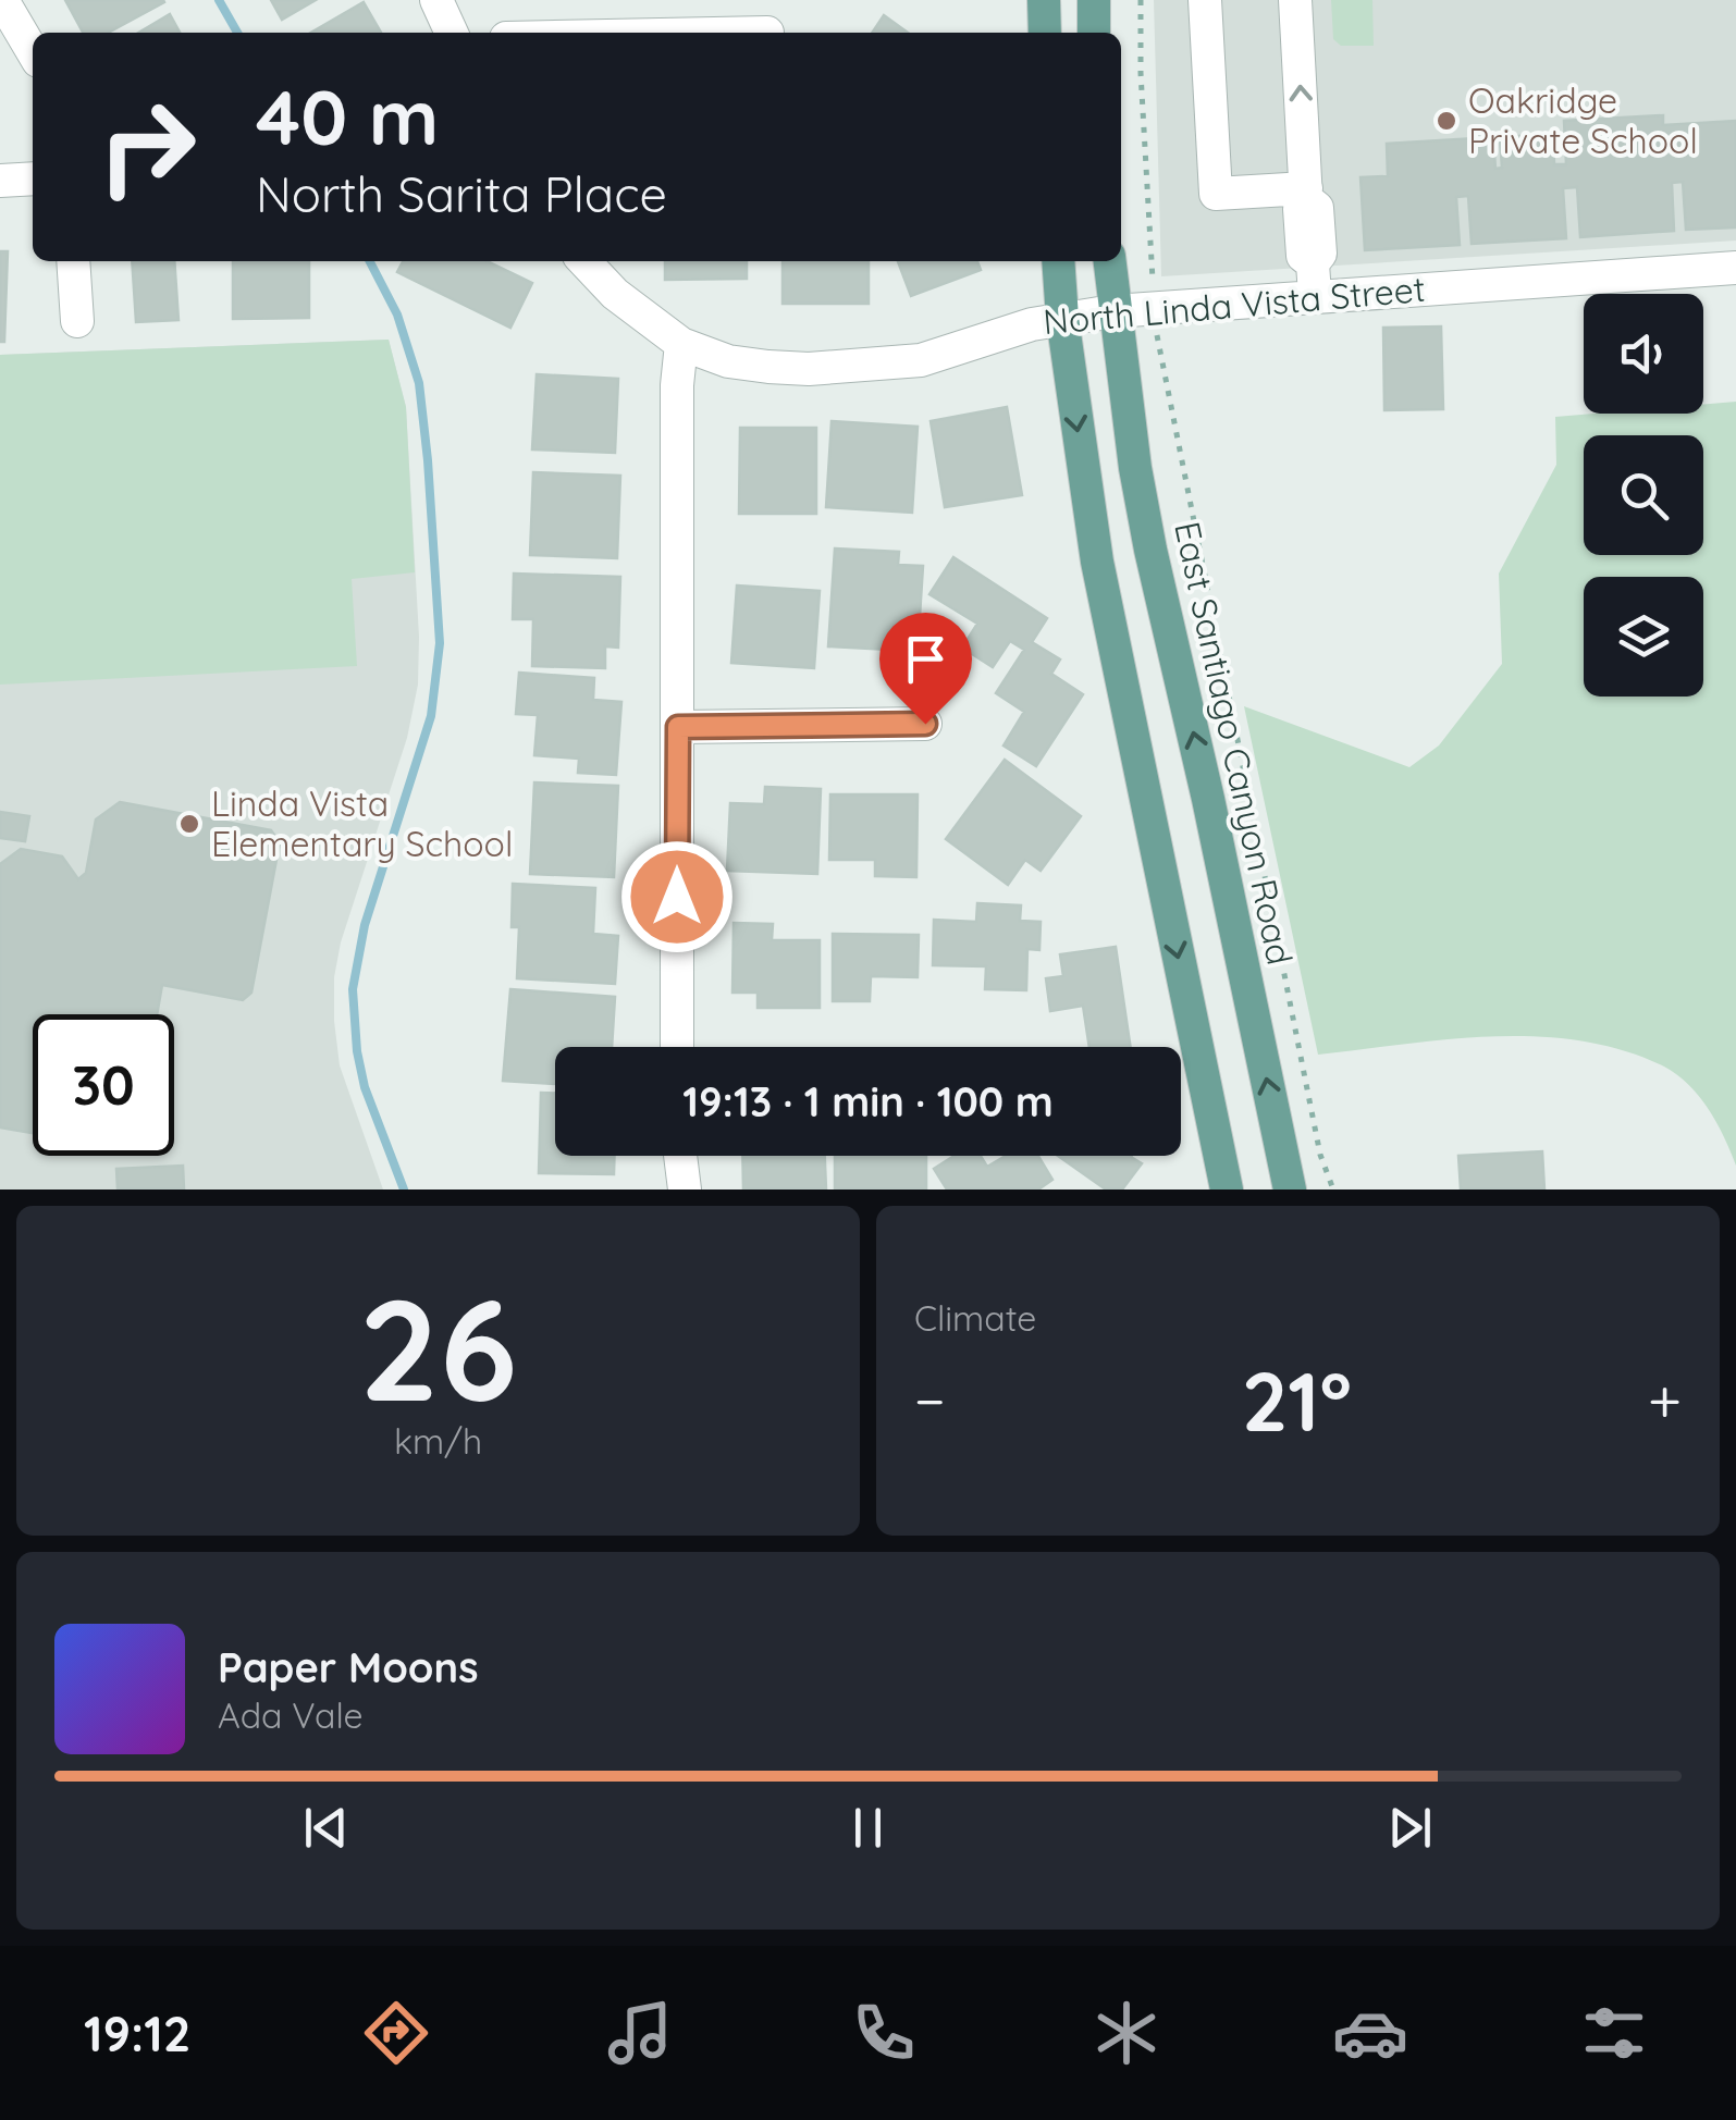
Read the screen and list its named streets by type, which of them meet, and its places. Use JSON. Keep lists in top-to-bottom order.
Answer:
{
  "streets": {
    "main road": ["East Santiago Canyon Road"],
    "street": ["North Linda Vista Street"]
  },
  "crossings": [
    ["North Linda Vista Street", "East Santiago Canyon Road"]
  ],
  "places": ["Oakridge Private School", "Linda Vista Elementary School"],
  "page": {
    "turn": ["40 m", "North Sarita Place"],
    "limit": "30",
    "trip": "19:13 · 1 min · 100 m",
    "tile": [
      ["26", "km/h"],
      "Climate"
    ],
    "heat": ["−", "21°", "+"],
    "song": ["Paper Moons", "Ada Vale"],
    "tabs": "19:12"
  }
}
